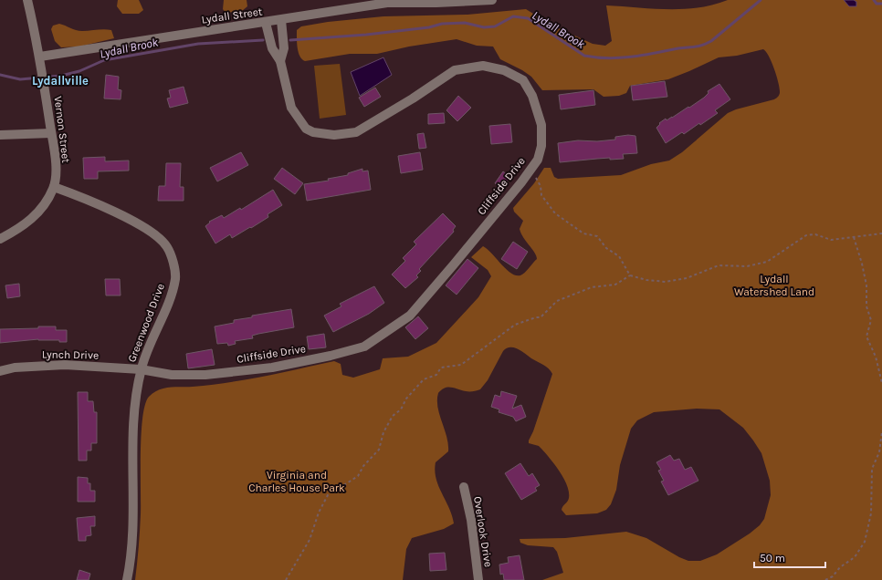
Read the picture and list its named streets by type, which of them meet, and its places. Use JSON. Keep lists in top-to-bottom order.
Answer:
{
  "streets": {
    "street": [
      "Lydall Street",
      "Vernon Street",
      "Cliffside Drive",
      "Greenwood Drive",
      "Lynch Drive",
      "Overlook Drive"
    ]
  },
  "crossings": [
    ["Lydall Street", "Vernon Street"],
    ["Lydall Street", "Cliffside Drive"],
    ["Vernon Street", "Greenwood Drive"],
    ["Cliffside Drive", "Greenwood Drive"],
    ["Cliffside Drive", "Lynch Drive"],
    ["Greenwood Drive", "Lynch Drive"]
  ],
  "districts": ["Lydallville"],
  "water": ["Lydall Brook"],
  "parks": ["Lydall Watershed Land", "Virginia and Charles House Park"],
  "scale_bar": "50 m"
}
